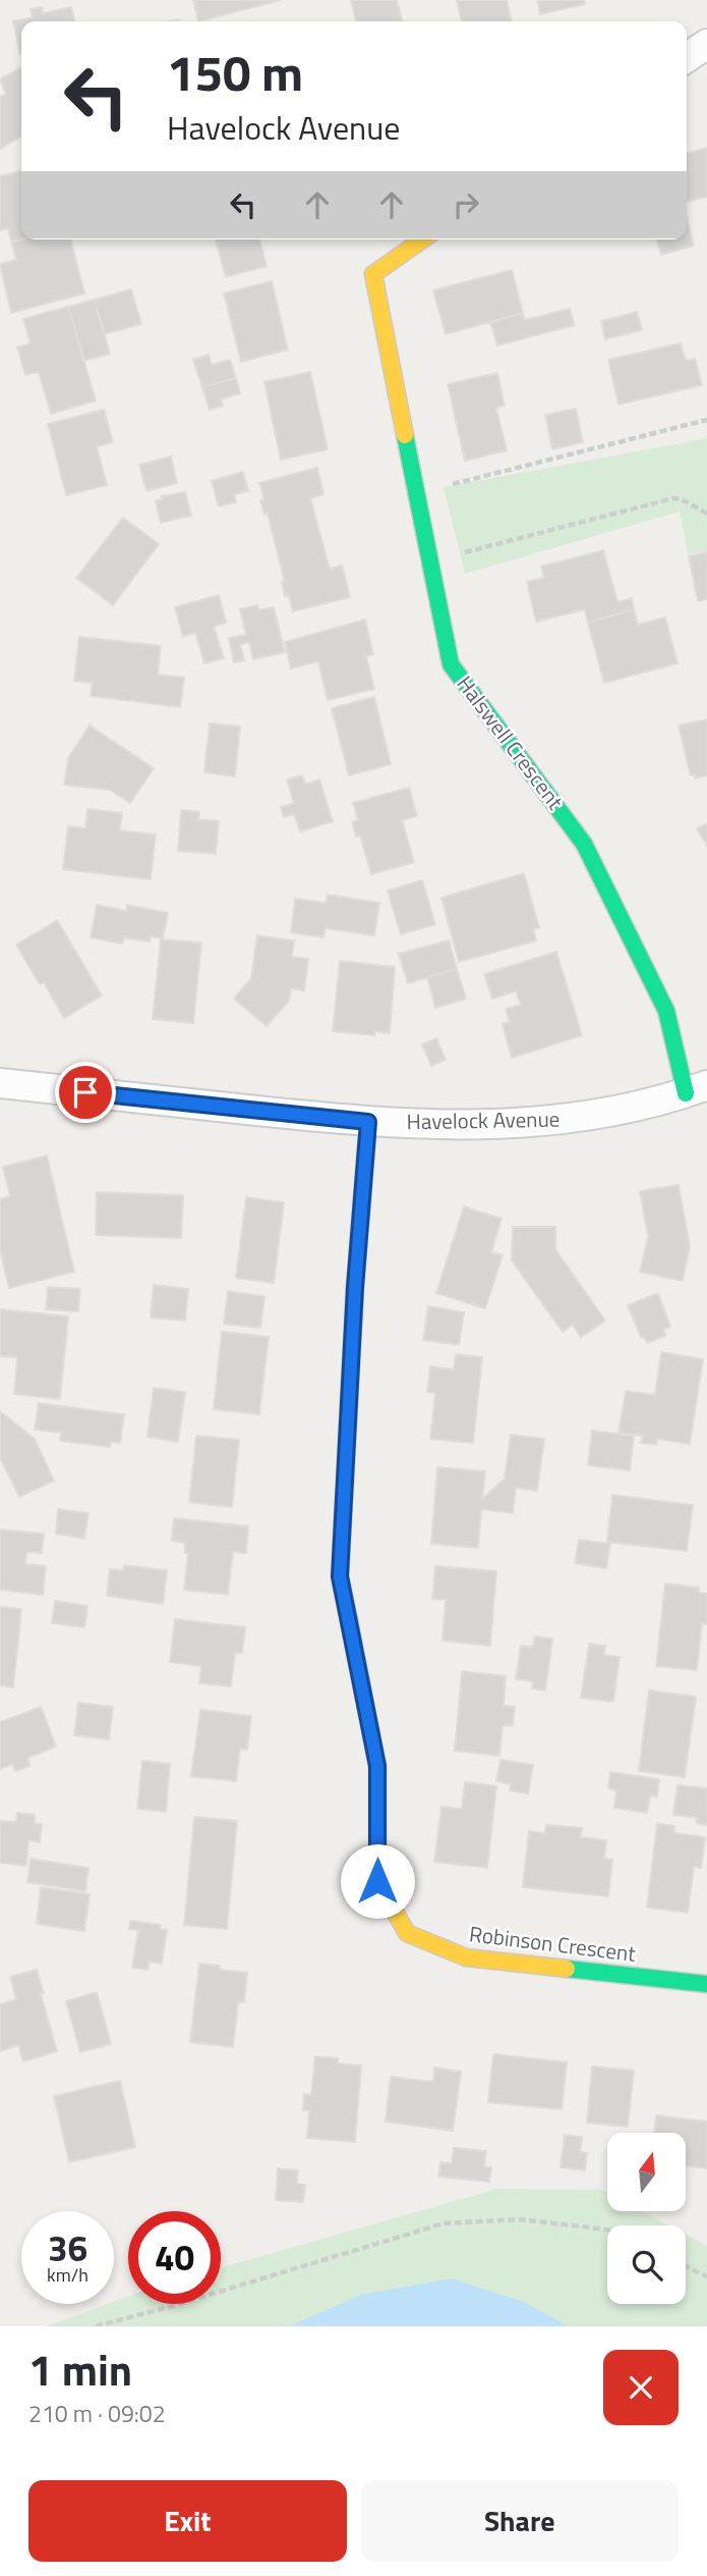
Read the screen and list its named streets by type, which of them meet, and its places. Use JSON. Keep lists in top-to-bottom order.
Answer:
{
  "streets": {
    "street": ["Halswell Crescent", "Havelock Avenue", "Robinson Crescent"]
  },
  "crossings": [
    ["Halswell Crescent", "Havelock Avenue"],
    ["Havelock Avenue", "Robinson Crescent"]
  ],
  "north": "top",
  "page": {
    "turn": ["150 m", "Havelock Avenue"],
    "speed": "36 km/h",
    "limit": "40",
    "heading": ["1 min", "210 m · 09:02"],
    "buttons": ["Exit", "Share"]
  }
}
